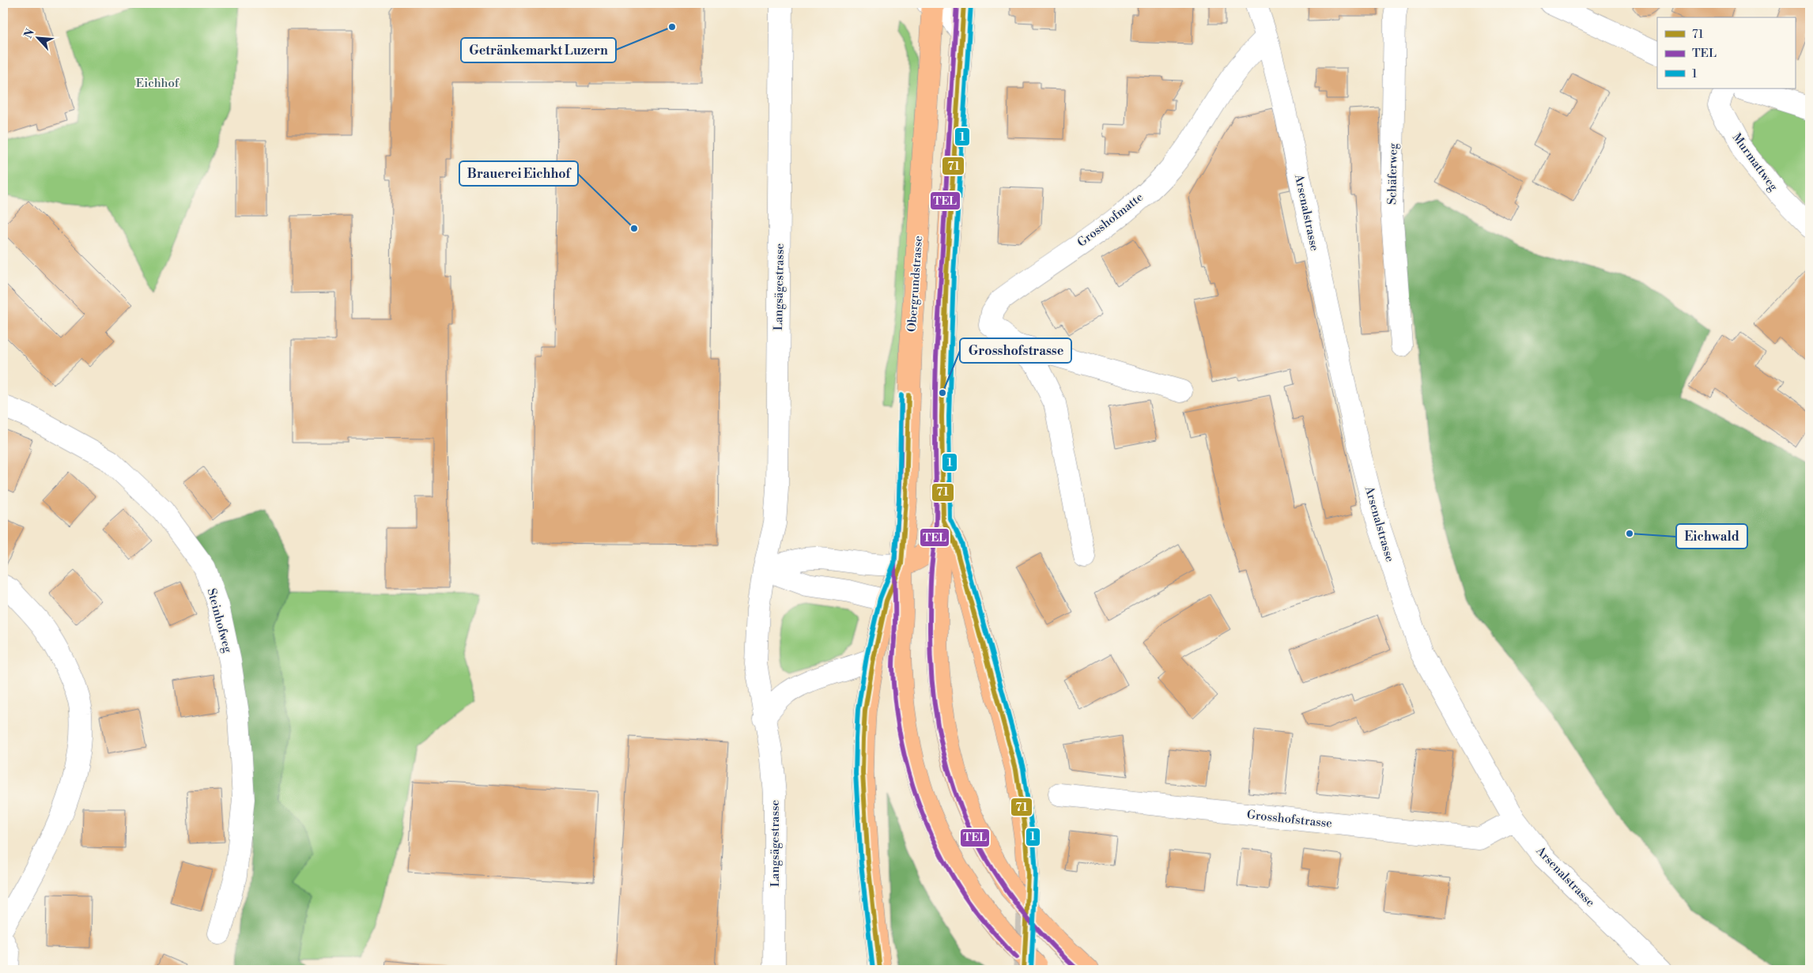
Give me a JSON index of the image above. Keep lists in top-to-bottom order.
{
  "streets": {
    "main road": ["Obergrundstrasse"],
    "street": [
      "Murmattweg",
      "Schäferweg",
      "Arsenalstrasse",
      "Grosshofmatte",
      "Langsägestrasse",
      "Steinhofweg",
      "Grosshofstrasse"
    ]
  },
  "crossings": [
    ["Arsenalstrasse", "Grosshofmatte"],
    ["Arsenalstrasse", "Grosshofstrasse"]
  ],
  "parks": ["Eichhof"],
  "places": [
    "Getränkemarkt Luzern",
    "Brauerei Eichhof",
    "Grosshofstrasse",
    "Eichwald"
  ],
  "lines": ["transit line 71", "transit line TEL", "transit line 1"],
  "legend": ["71", "TEL", "1"],
  "north": "top left"
}
